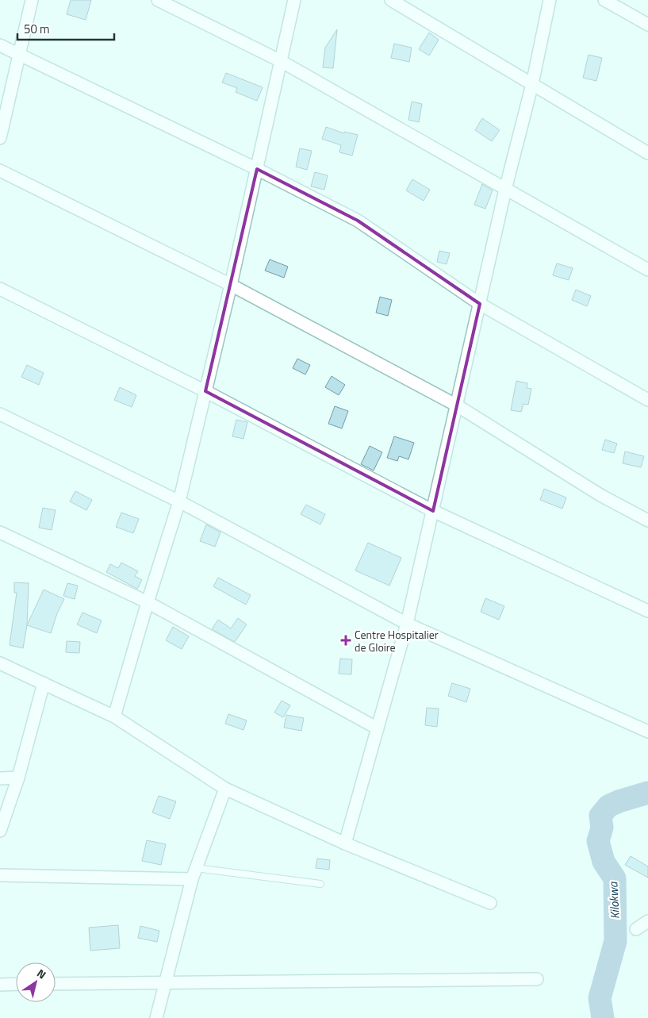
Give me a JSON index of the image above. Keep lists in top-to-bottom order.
{
  "water": ["Kilokwa"],
  "places": {
    "health": ["Centre Hospitalier de Gloire"]
  },
  "scale_bar": "50 m",
  "north": "top right"
}
